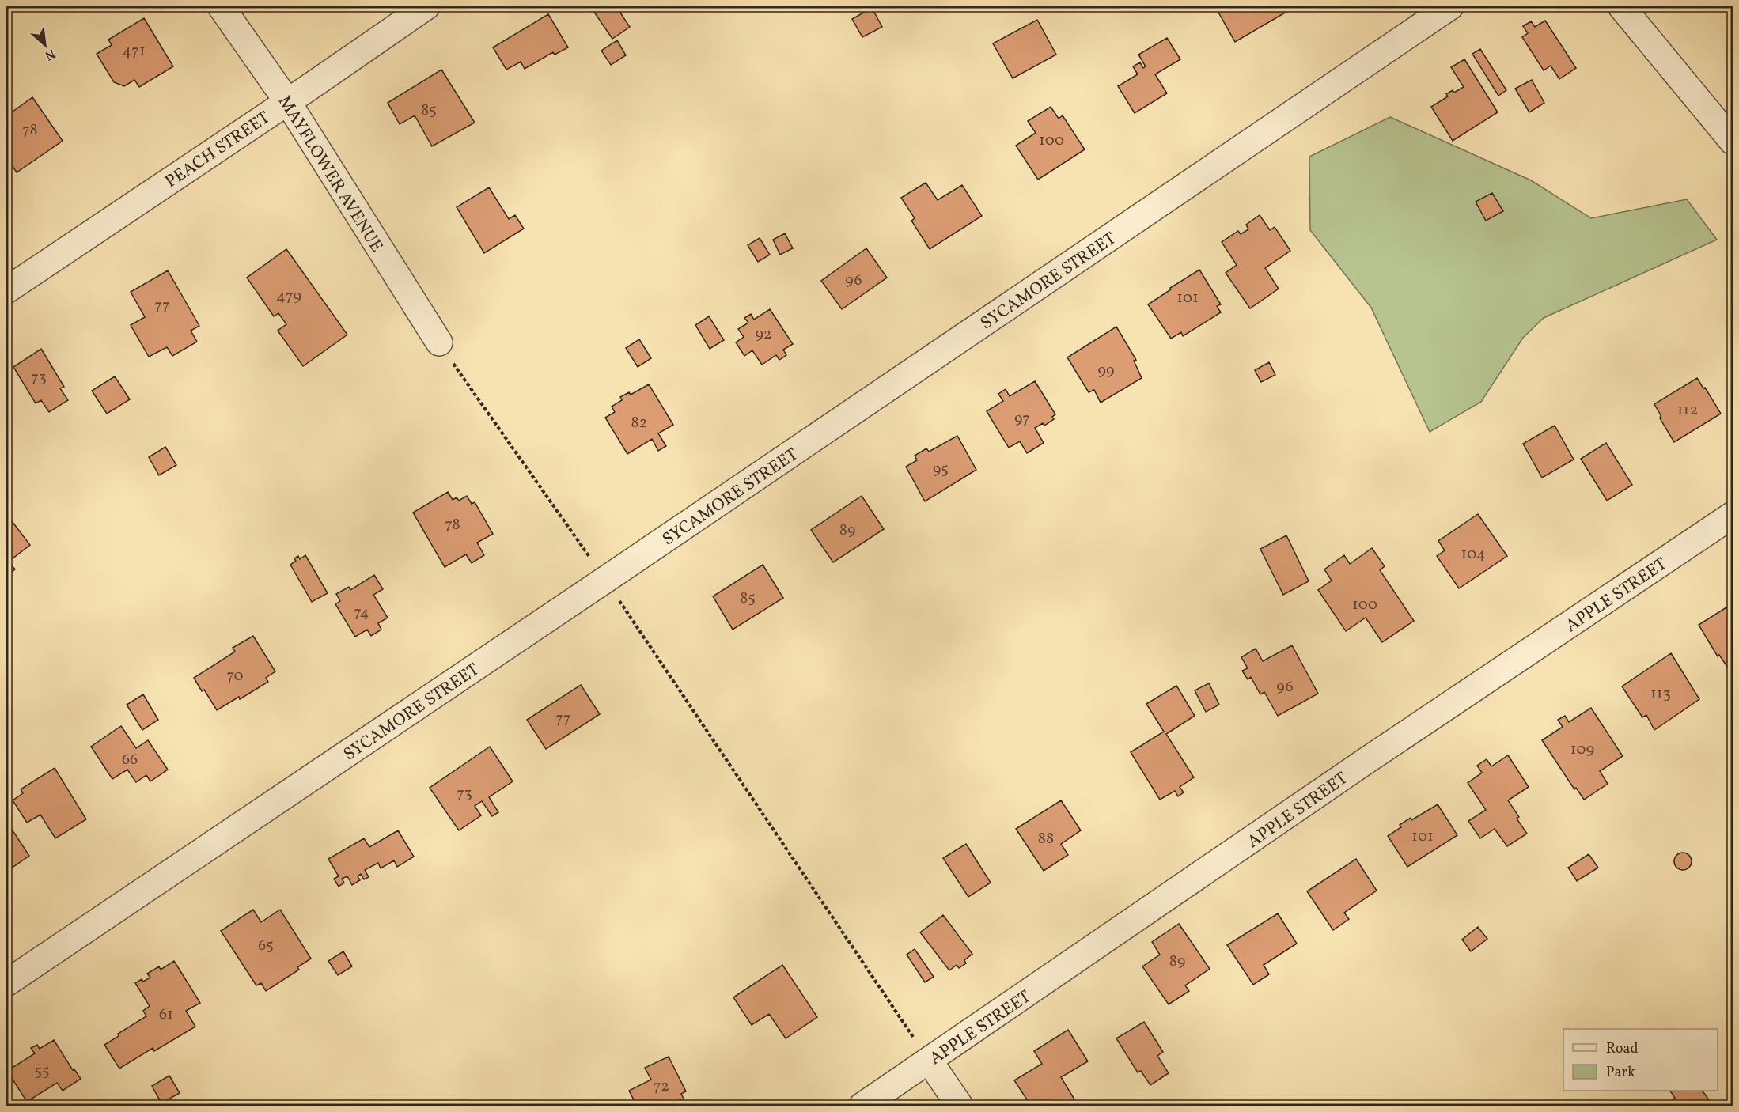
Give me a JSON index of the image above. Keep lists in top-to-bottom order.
{
  "streets": {
    "street": [
      "PEACH STREET",
      "MAYFLOWER AVENUE",
      "SYCAMORE STREET",
      "APPLE STREET"
    ]
  },
  "crossings": [
    ["PEACH STREET", "MAYFLOWER AVENUE"]
  ],
  "house_numbers": [
    "471",
    "85",
    "78",
    "100",
    "96",
    "479",
    "101",
    "77",
    "92",
    "99",
    "73",
    "112",
    "97",
    "82",
    "95",
    "78",
    "89",
    "104",
    "85",
    "100",
    "74",
    "70",
    "96",
    "113",
    "77",
    "109",
    "66",
    "73",
    "101",
    "88",
    "65",
    "89",
    "61",
    "55",
    "72"
  ],
  "legend": ["Road", "Park"],
  "north": "bottom right"
}
